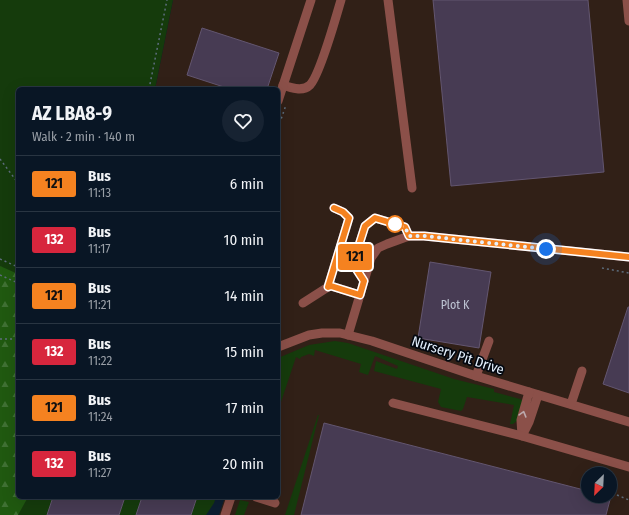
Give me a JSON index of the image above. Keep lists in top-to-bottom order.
{
  "streets": {
    "street": ["Nursery Pit Drive"]
  },
  "lines": ["bus line 121"],
  "house_numbers": ["Plot K"],
  "north": "bottom left",
  "page": {
    "on_map": "121",
    "heading": ["AZ LBA8-9", "Walk · 2 min · 140 m"],
    "list": [
      {
        "mark": "121",
        "name": "Bus",
        "note": "11:13",
        "value": "6 min"
      },
      {
        "mark": "132",
        "name": "Bus",
        "note": "11:17",
        "value": "10 min"
      },
      {
        "mark": "121",
        "name": "Bus",
        "note": "11:21",
        "value": "14 min"
      },
      {
        "mark": "132",
        "name": "Bus",
        "note": "11:22",
        "value": "15 min"
      },
      {
        "mark": "121",
        "name": "Bus",
        "note": "11:24",
        "value": "17 min"
      },
      {
        "mark": "132",
        "name": "Bus",
        "note": "11:27",
        "value": "20 min"
      }
    ]
  }
}
